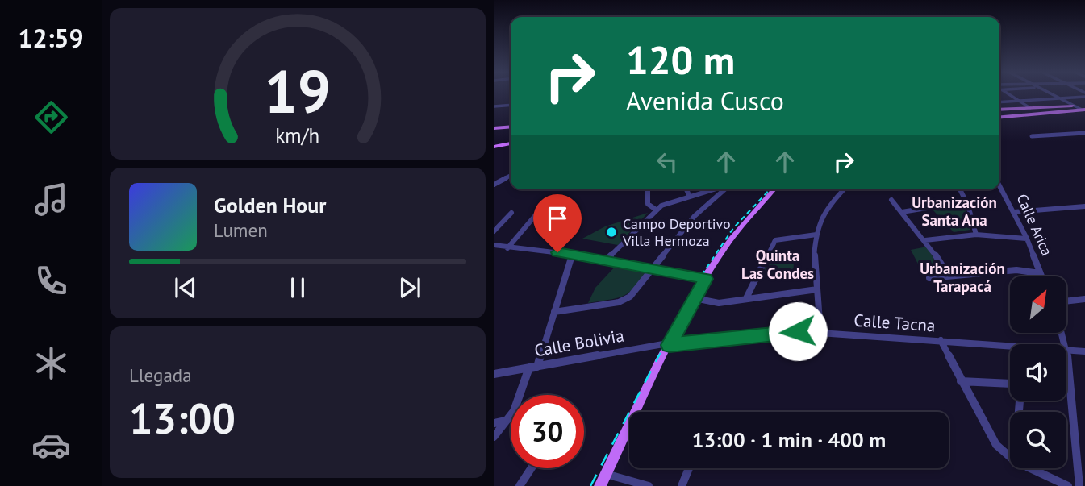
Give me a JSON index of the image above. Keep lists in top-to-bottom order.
{
  "streets": {
    "street": ["Calle Arica", "Calle Tacna", "Calle Bolivia"]
  },
  "crossings": [
    ["Calle Tacna", "Calle Bolivia"]
  ],
  "districts": ["Urbanización Santa Ana", "Quinta Las Condes", "Urbanización Tarapacá"],
  "places": ["Campo Deportivo Villa Hermoza"],
  "north": "top right",
  "page": {
    "tabs": "12:59",
    "turn": ["120 m", "Avenida Cusco"],
    "song": ["Golden Hour", "Lumen"],
    "tile": ["Llegada", "13:00"],
    "limit": "30",
    "trip": "13:00 · 1 min · 400 m",
    "gauge": ["19", "km/h"]
  }
}
